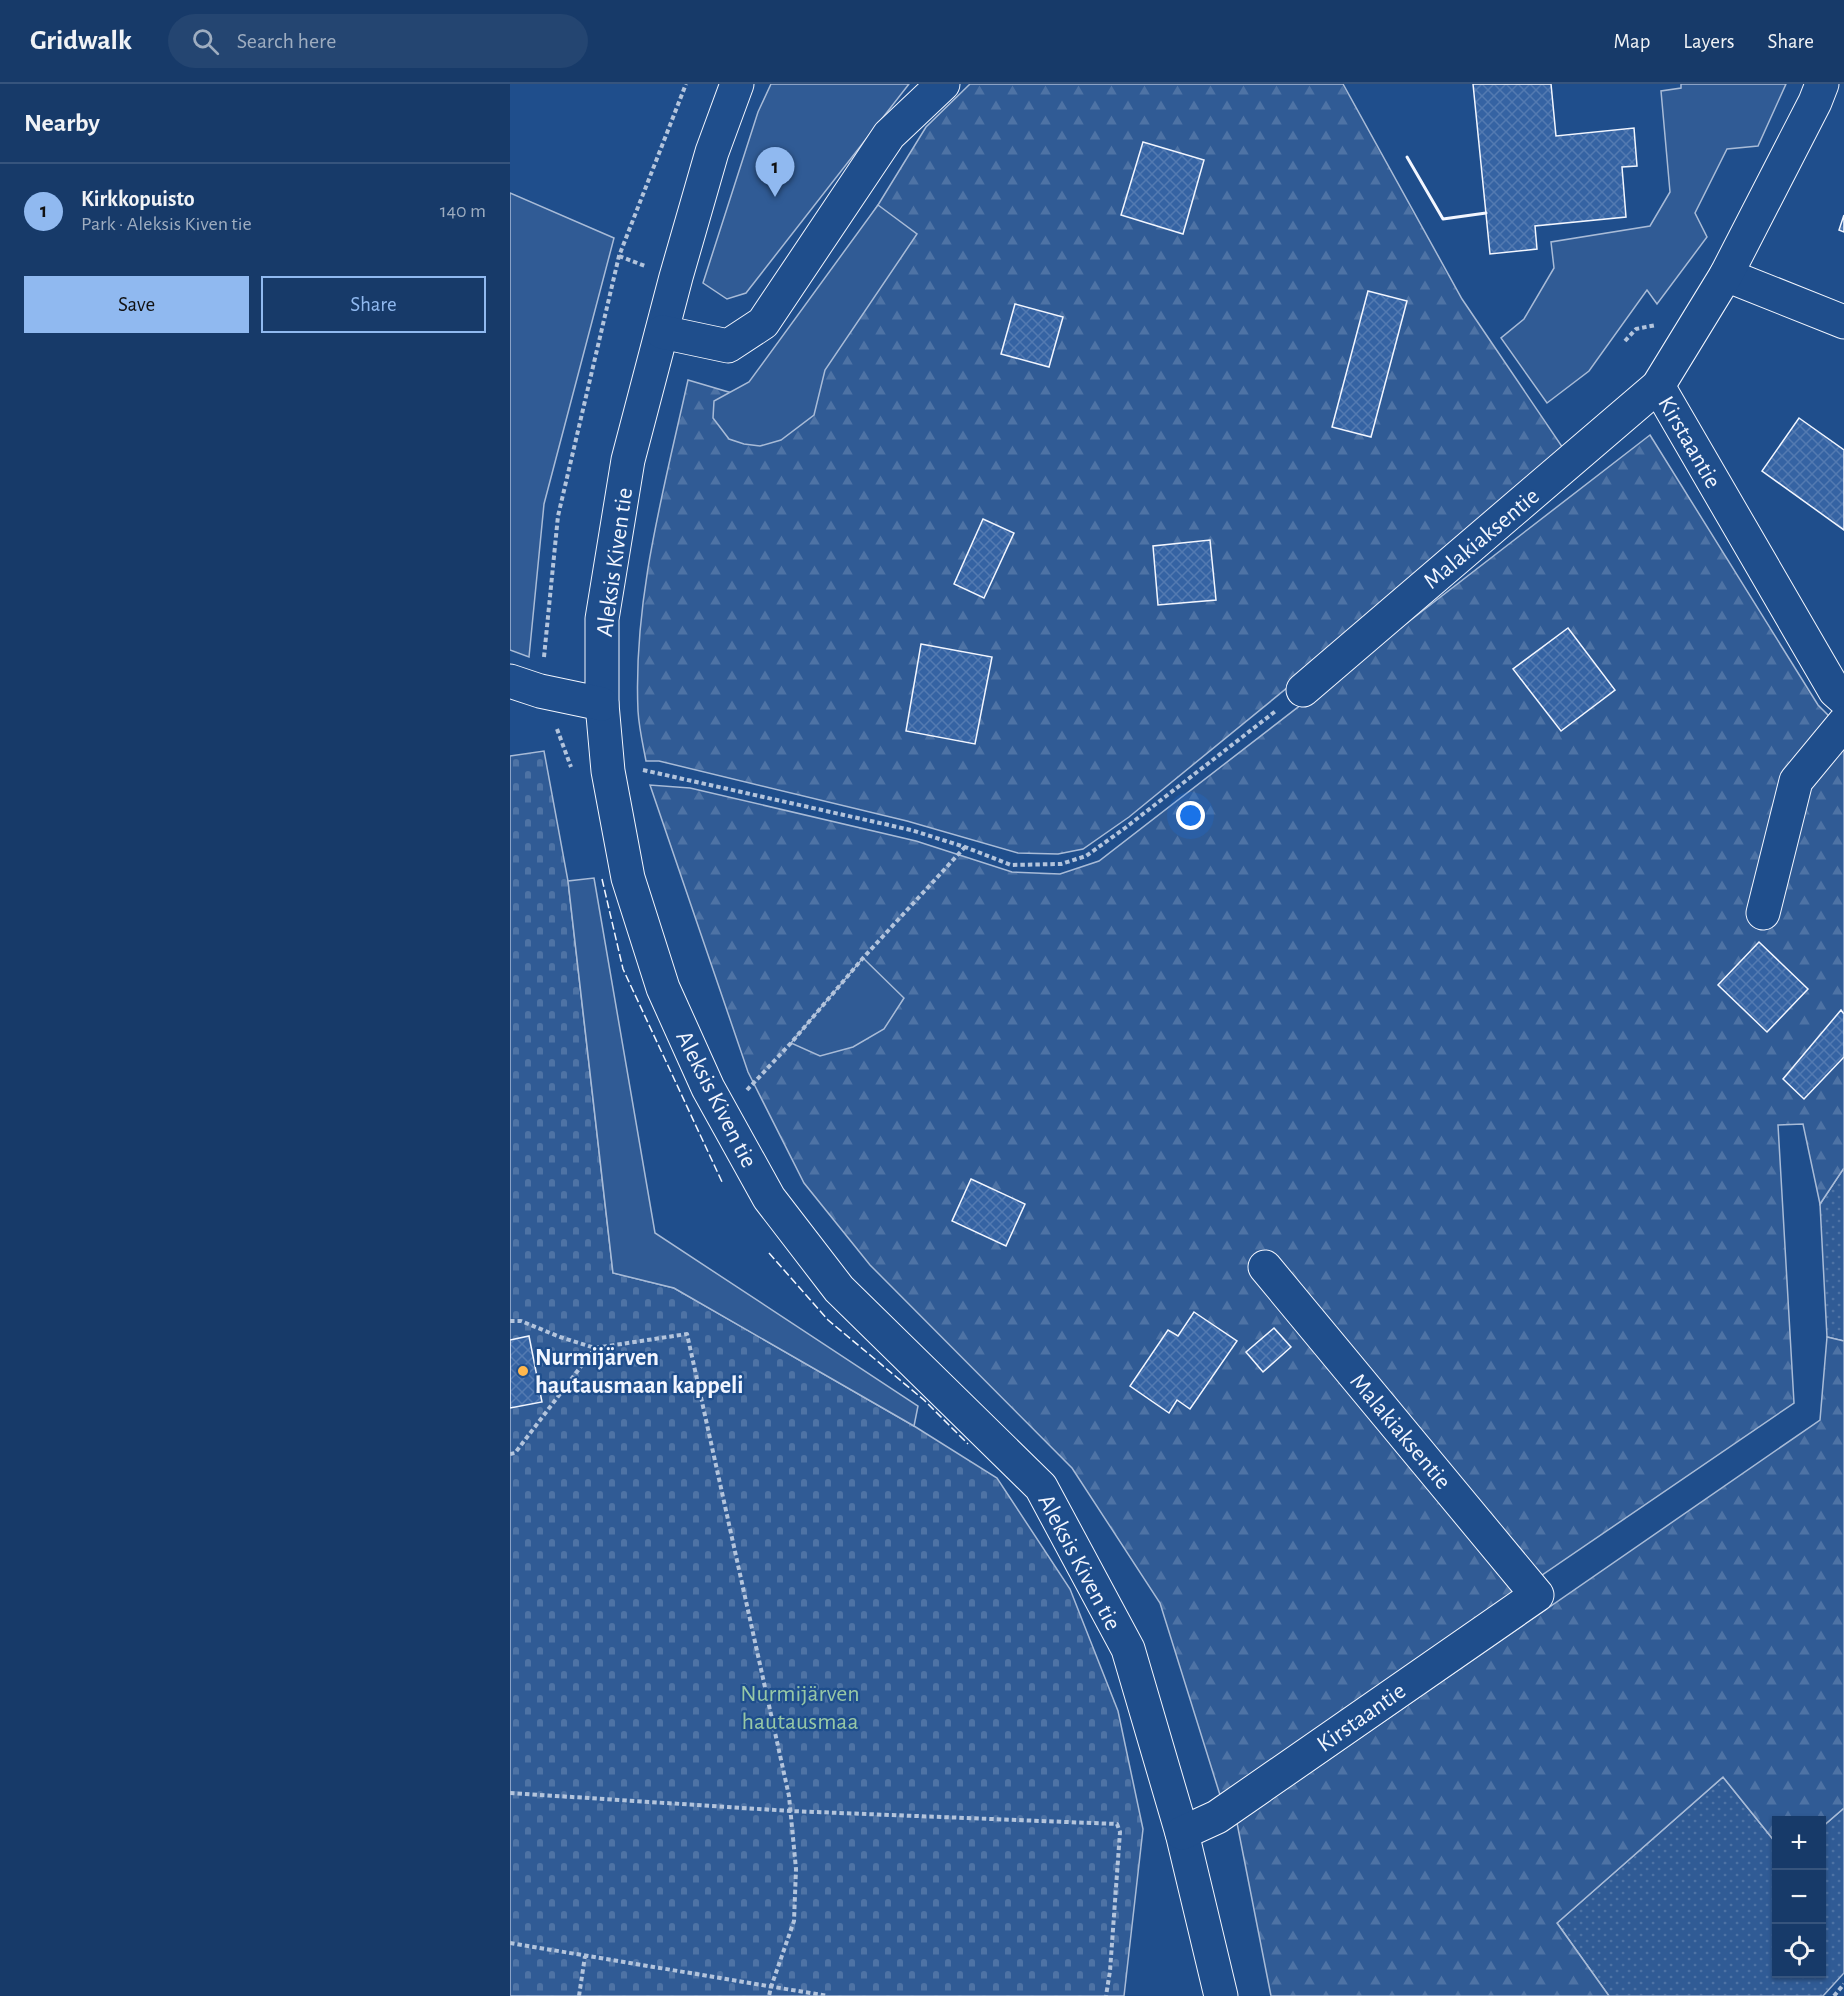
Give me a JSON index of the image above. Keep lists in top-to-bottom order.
{
  "streets": {
    "street": ["Kirstaantie", "Malakiaksentie", "Aleksis Kiven tie"]
  },
  "crossings": [
    ["Kirstaantie", "Malakiaksentie"],
    ["Kirstaantie", "Aleksis Kiven tie"]
  ],
  "parks": ["Nurmijärven hautausmaa"],
  "places": ["Nurmijärven hautausmaan kappeli"],
  "page": {
    "header": "Gridwalk",
    "search": "Search here",
    "nav": ["Map", "Layers", "Share"],
    "heading": "Nearby",
    "pins": "1",
    "list": [
      {
        "mark": "1",
        "name": "Kirkkopuisto",
        "note": "Park · Aleksis Kiven tie",
        "value": "140 m"
      }
    ],
    "buttons": ["Save", "Share"],
    "map_buttons": ["+", "−"]
  }
}
